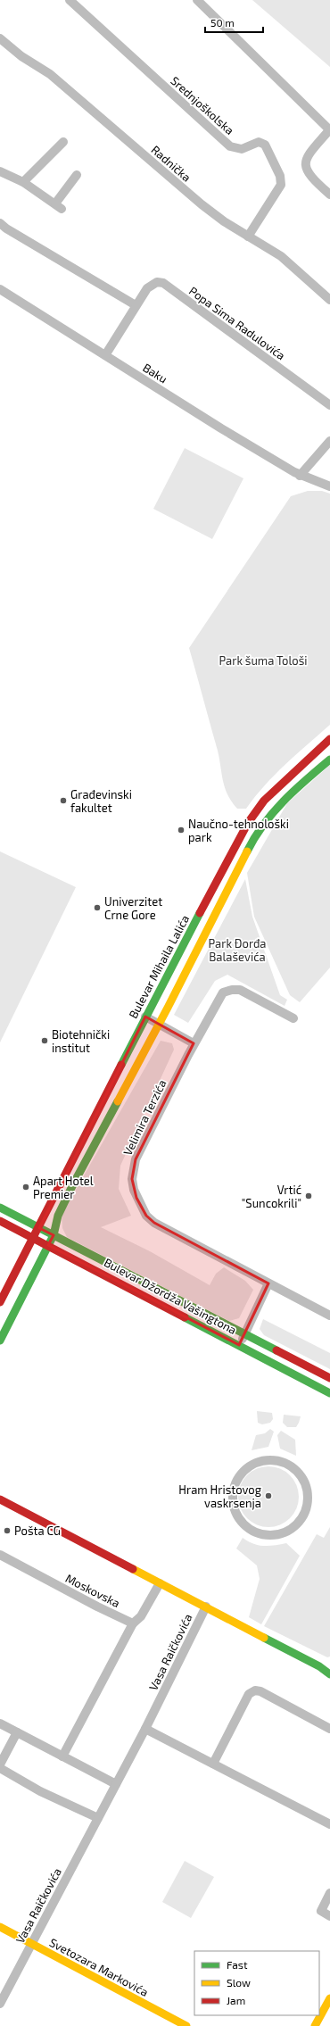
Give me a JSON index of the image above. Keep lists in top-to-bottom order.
{
  "streets": {
    "main road": ["Bulevar Mihaila Lalića", "Bulevar Džordža Vašingtona", "Svetozara Markovića"],
    "street": [
      "Srednjoškolska",
      "Radnička",
      "Popa Sima Radulovića",
      "Baku",
      "Velimira Terzića",
      "Moskovska",
      "Vasa Raičkovića"
    ]
  },
  "crossings": [
    ["Srednjoškolska", "Radnička"],
    ["Popa Sima Radulovića", "Baku"],
    ["Bulevar Mihaila Lalića", "Bulevar Džordža Vašingtona"],
    ["Vasa Raičkovića", "Svetozara Markovića"]
  ],
  "parks": ["Park šuma Tološi", "Park Đorđa Balaševića"],
  "places": [
    "Građevinski fakultet",
    "Naučno-tehnološki park",
    "Univerzitet Crne Gore",
    "Biotehnički institut",
    "Apart Hotel Premier",
    "Vrtić \"Suncokrili\"",
    "Hram Hristovog vaskrsenja",
    "Pošta CG"
  ],
  "legend": ["Fast", "Slow", "Jam"],
  "scale_bar": "50 m"
}
